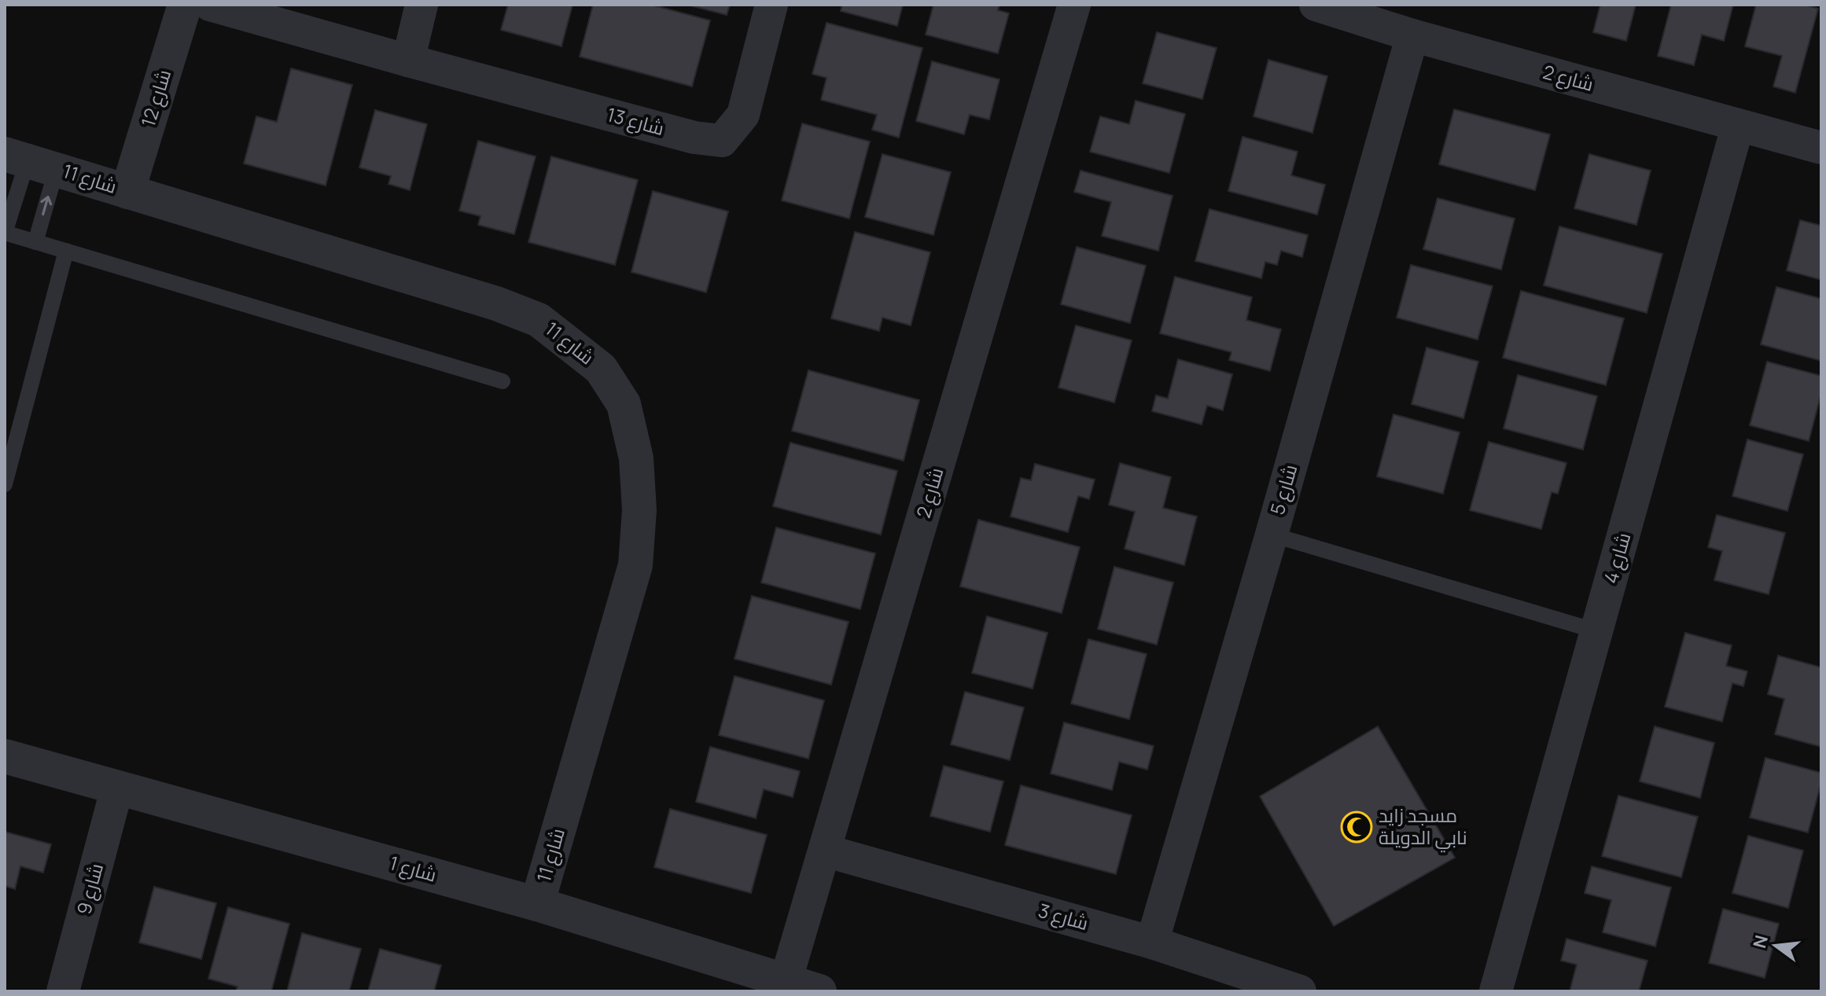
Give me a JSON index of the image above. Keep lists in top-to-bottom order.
{
  "streets": {
    "street": [
      "شارع 2",
      "شارع 12",
      "شارع 13",
      "شارع 11",
      "شارع 5",
      "شارع 4",
      "شارع 1",
      "شارع 9",
      "شارع 3"
    ]
  },
  "crossings": [
    ["شارع 2", "شارع 5"],
    ["شارع 2", "شارع 4"],
    ["شارع 2", "شارع 1"],
    ["شارع 2", "شارع 3"],
    ["شارع 12", "شارع 11"],
    ["شارع 11", "شارع 1"],
    ["شارع 5", "شارع 3"],
    ["شارع 1", "شارع 9"]
  ],
  "places": {
    "mosque": ["مسجد زايد نابي الدويلة"]
  },
  "north": "left"
}
